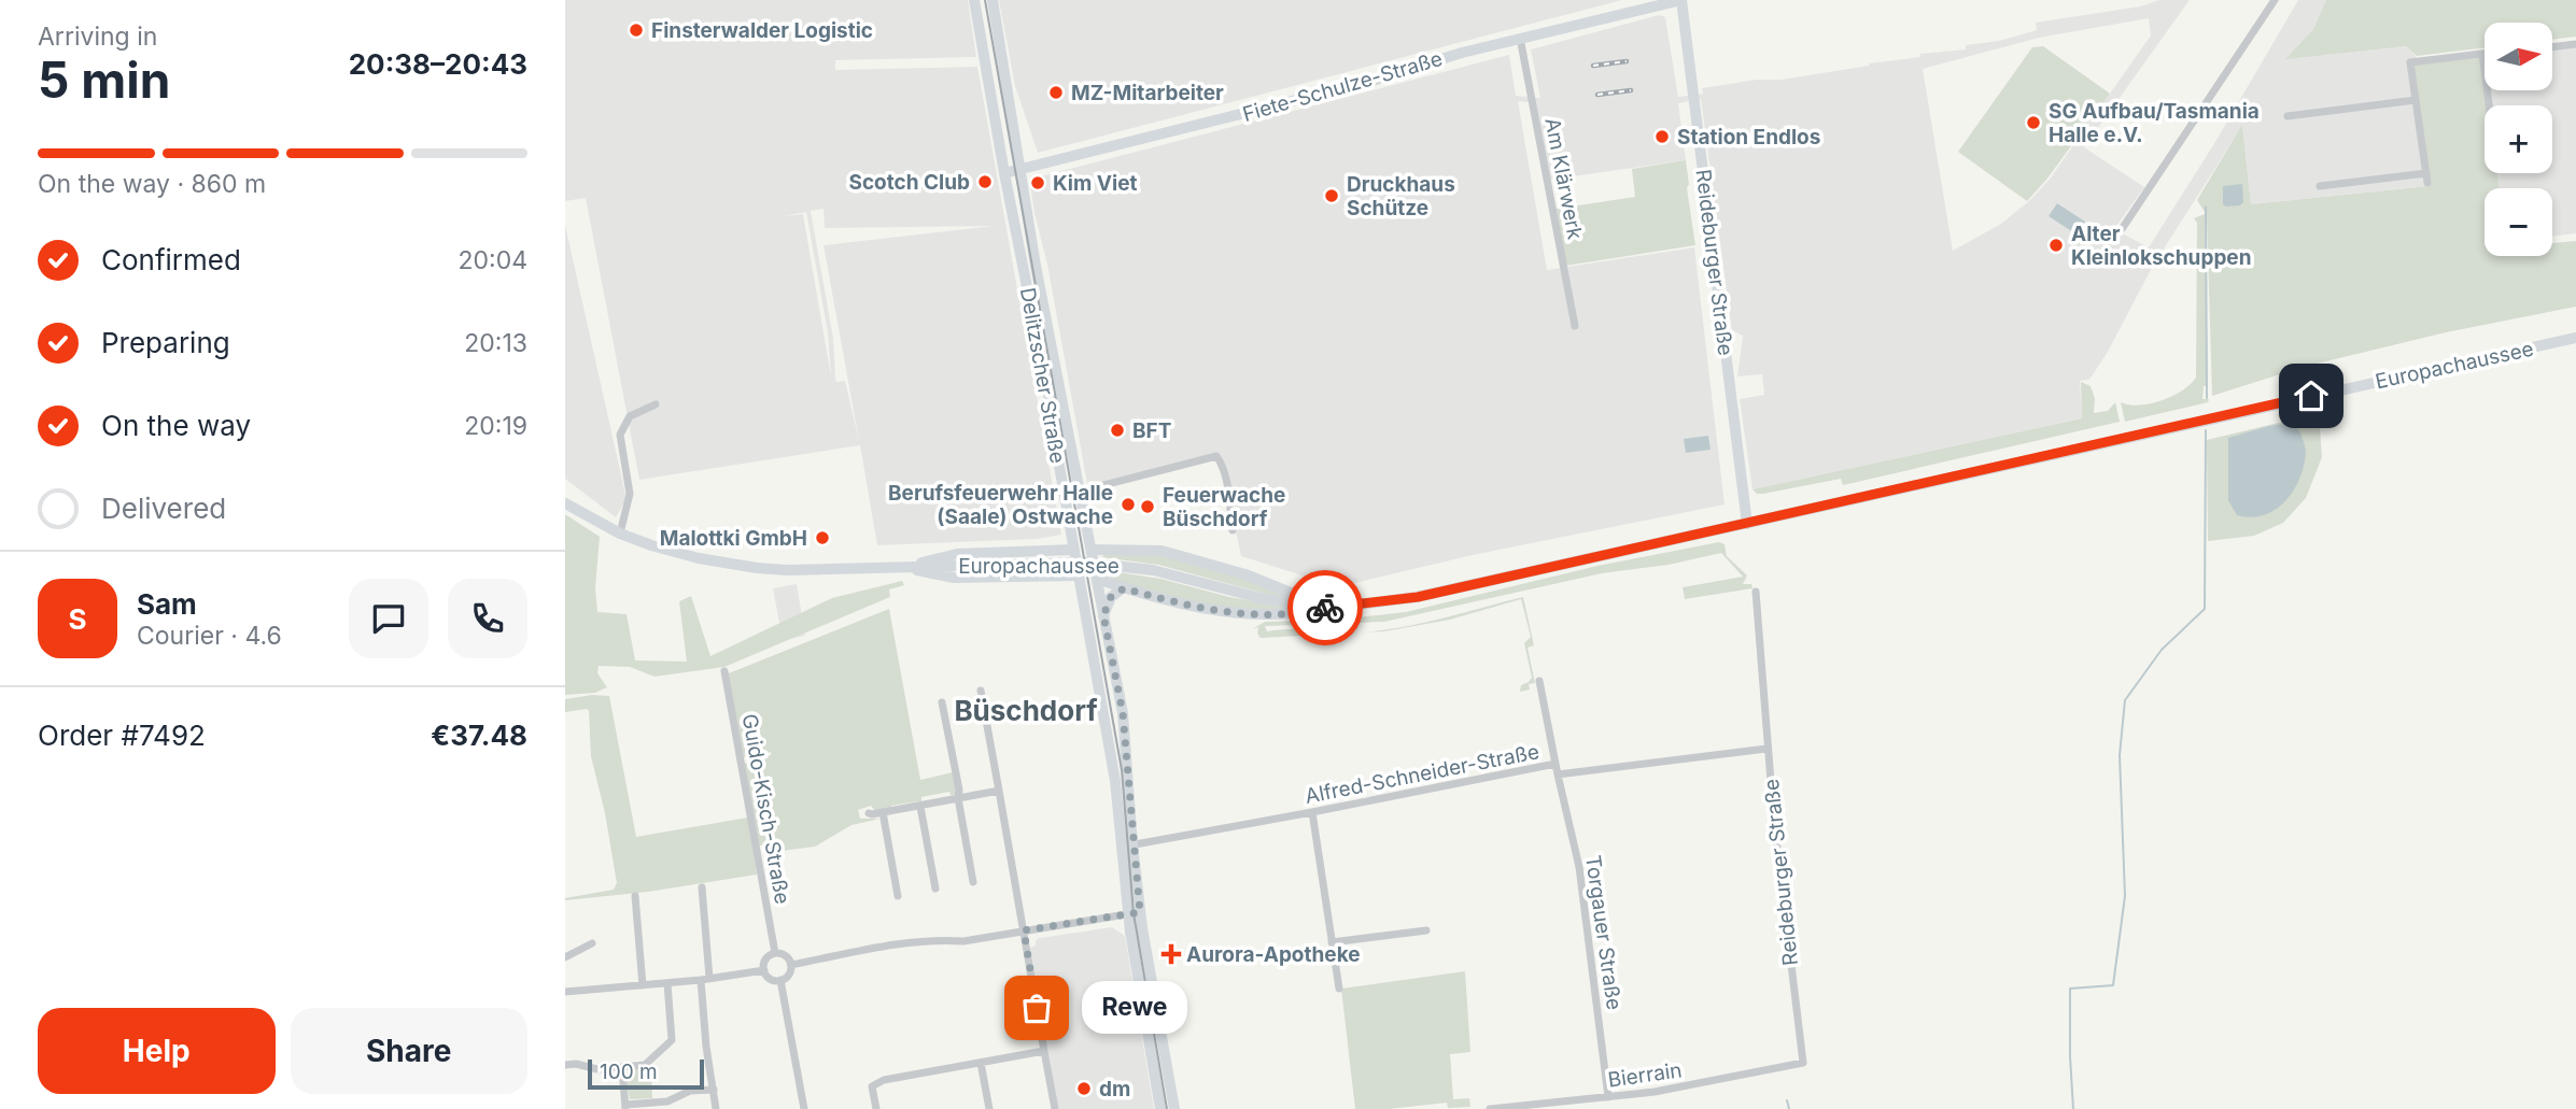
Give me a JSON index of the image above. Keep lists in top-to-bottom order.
{
  "streets": {
    "main road": [
      "Fiete-Schulze-Straße",
      "Reideburger Straße",
      "Europachaussee",
      "Delitzscher Straße"
    ],
    "street": [
      "Am Klärwerk",
      "Alfred-Schneider-Straße",
      "Guido-Kisch-Straße",
      "Torgauer Straße",
      "Bierrain"
    ]
  },
  "crossings": [
    ["Fiete-Schulze-Straße", "Am Klärwerk"],
    ["Fiete-Schulze-Straße", "Reideburger Straße"],
    ["Fiete-Schulze-Straße", "Delitzscher Straße"],
    ["Reideburger Straße", "Europachaussee"],
    ["Reideburger Straße", "Alfred-Schneider-Straße"],
    ["Reideburger Straße", "Bierrain"],
    ["Delitzscher Straße", "Alfred-Schneider-Straße"],
    ["Alfred-Schneider-Straße", "Torgauer Straße"],
    ["Torgauer Straße", "Bierrain"]
  ],
  "districts": ["Büschdorf"],
  "places": {
    "other": [
      "Finsterwalder Logistic",
      "MZ-Mitarbeiter",
      "SG Aufbau/Tasmania Halle e.V.",
      "Station Endlos",
      "Scotch Club",
      "Kim Viet",
      "Druckhaus Schütze",
      "Alter Kleinlokschuppen",
      "BFT",
      "Berufsfeuerwehr Halle (Saale) Ostwache",
      "Feuerwache Büschdorf",
      "Malottki GmbH",
      "Rewe",
      "dm"
    ],
    "health": ["Aurora-Apotheke"]
  },
  "scale_bar": "100 m",
  "north": "right",
  "page": {
    "heading": ["5 min", "Arriving in", "20:38–20:43"],
    "panel": [
      "Sam",
      "Courier · 4.6",
      "Order #7492",
      "€37.48"
    ],
    "map_buttons": ["+", "−"],
    "bar": "On the way · 860 m",
    "list": [
      ["Confirmed", "20:04"],
      ["Preparing", "20:13"],
      ["On the way", "20:19"],
      "Delivered"
    ],
    "round": "S",
    "bubble": "Rewe",
    "buttons": ["Help", "Share"],
    "scale": "100 m"
  }
}
